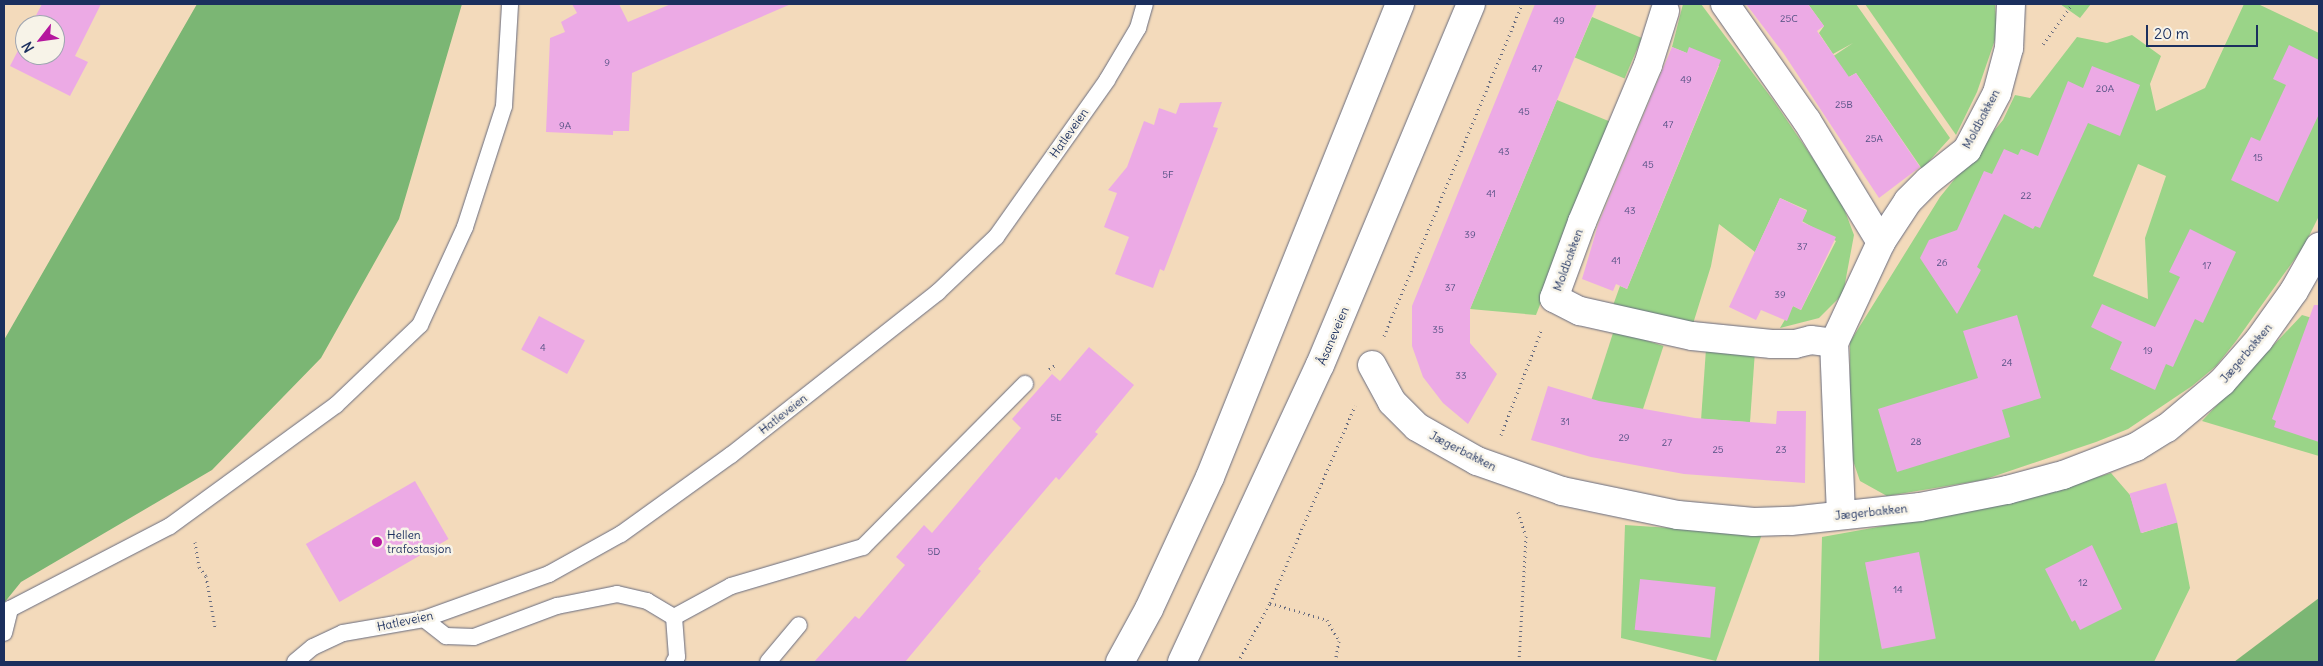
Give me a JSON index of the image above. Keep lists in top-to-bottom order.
{
  "streets": {
    "main road": ["Moldbakken", "Åsaneveien", "Jægerbakken"],
    "lane": ["Hatleveien"]
  },
  "crossings": [
    ["Moldbakken", "Jægerbakken"]
  ],
  "places": ["Hellen trafostasjon"],
  "house_numbers": [
    "25C",
    "49",
    "9",
    "47",
    "49",
    "20A",
    "25B",
    "45",
    "47",
    "9A",
    "25A",
    "43",
    "15",
    "45",
    "5F",
    "41",
    "22",
    "43",
    "39",
    "37",
    "41",
    "26",
    "17",
    "37",
    "39",
    "35",
    "4",
    "19",
    "24",
    "33",
    "5E",
    "31",
    "29",
    "28",
    "27",
    "25",
    "23",
    "5D",
    "12",
    "14"
  ],
  "scale_bar": "20 m",
  "north": "bottom left"
}
